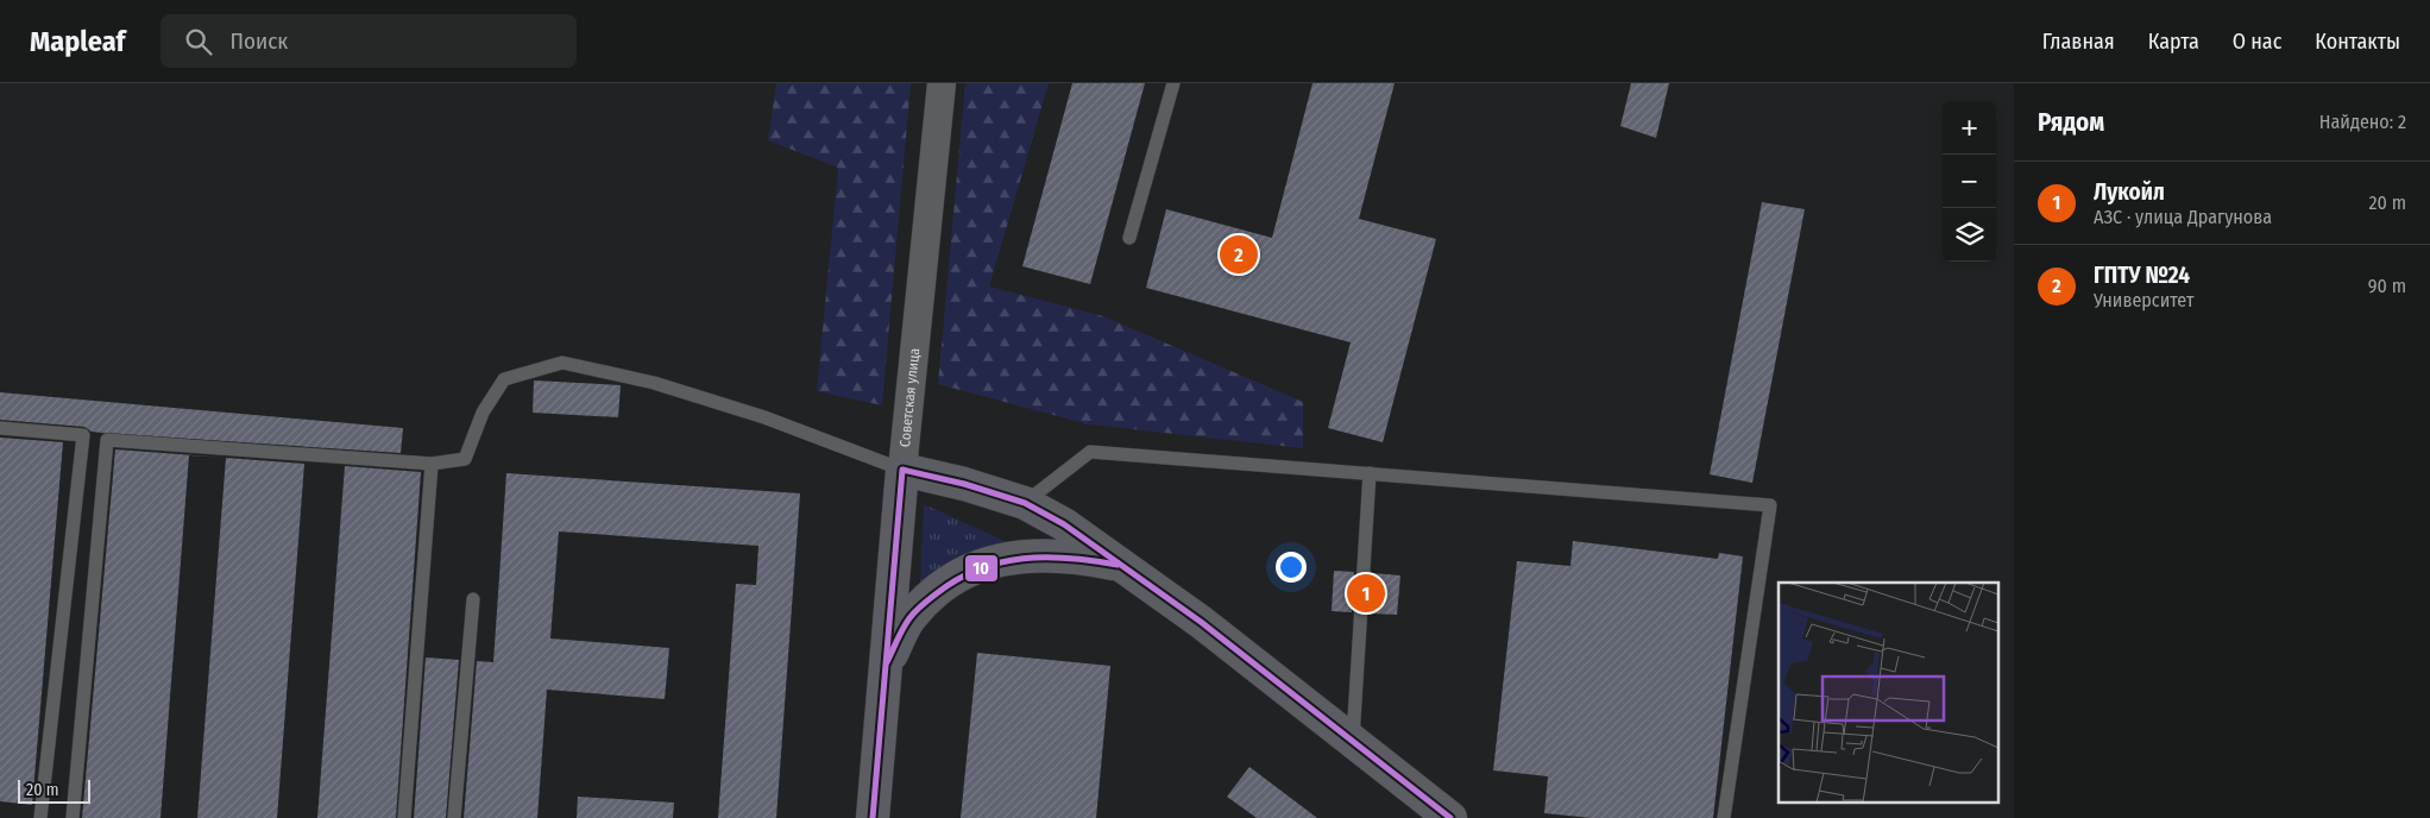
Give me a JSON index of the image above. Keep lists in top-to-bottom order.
{
  "streets": {
    "main road": ["Советская улица"]
  },
  "lines": ["transit line 10"],
  "scale_bar": "20 m",
  "page": {
    "header": "Mapleaf",
    "search": "Поиск",
    "nav": [
      "Главная",
      "Карта",
      "О нас",
      "Контакты"
    ],
    "heading": ["Рядом", "Найдено: 2"],
    "map_buttons": ["+", "−"],
    "list": [
      {
        "mark": "1",
        "name": "Лукойл",
        "note": "АЗС · улица Драгунова",
        "value": "20 m"
      },
      {
        "mark": "2",
        "name": "ГПТУ №24",
        "note": "Университет",
        "value": "90 m"
      }
    ],
    "pins": ["2", "1"],
    "scale": "20 m"
  }
}
